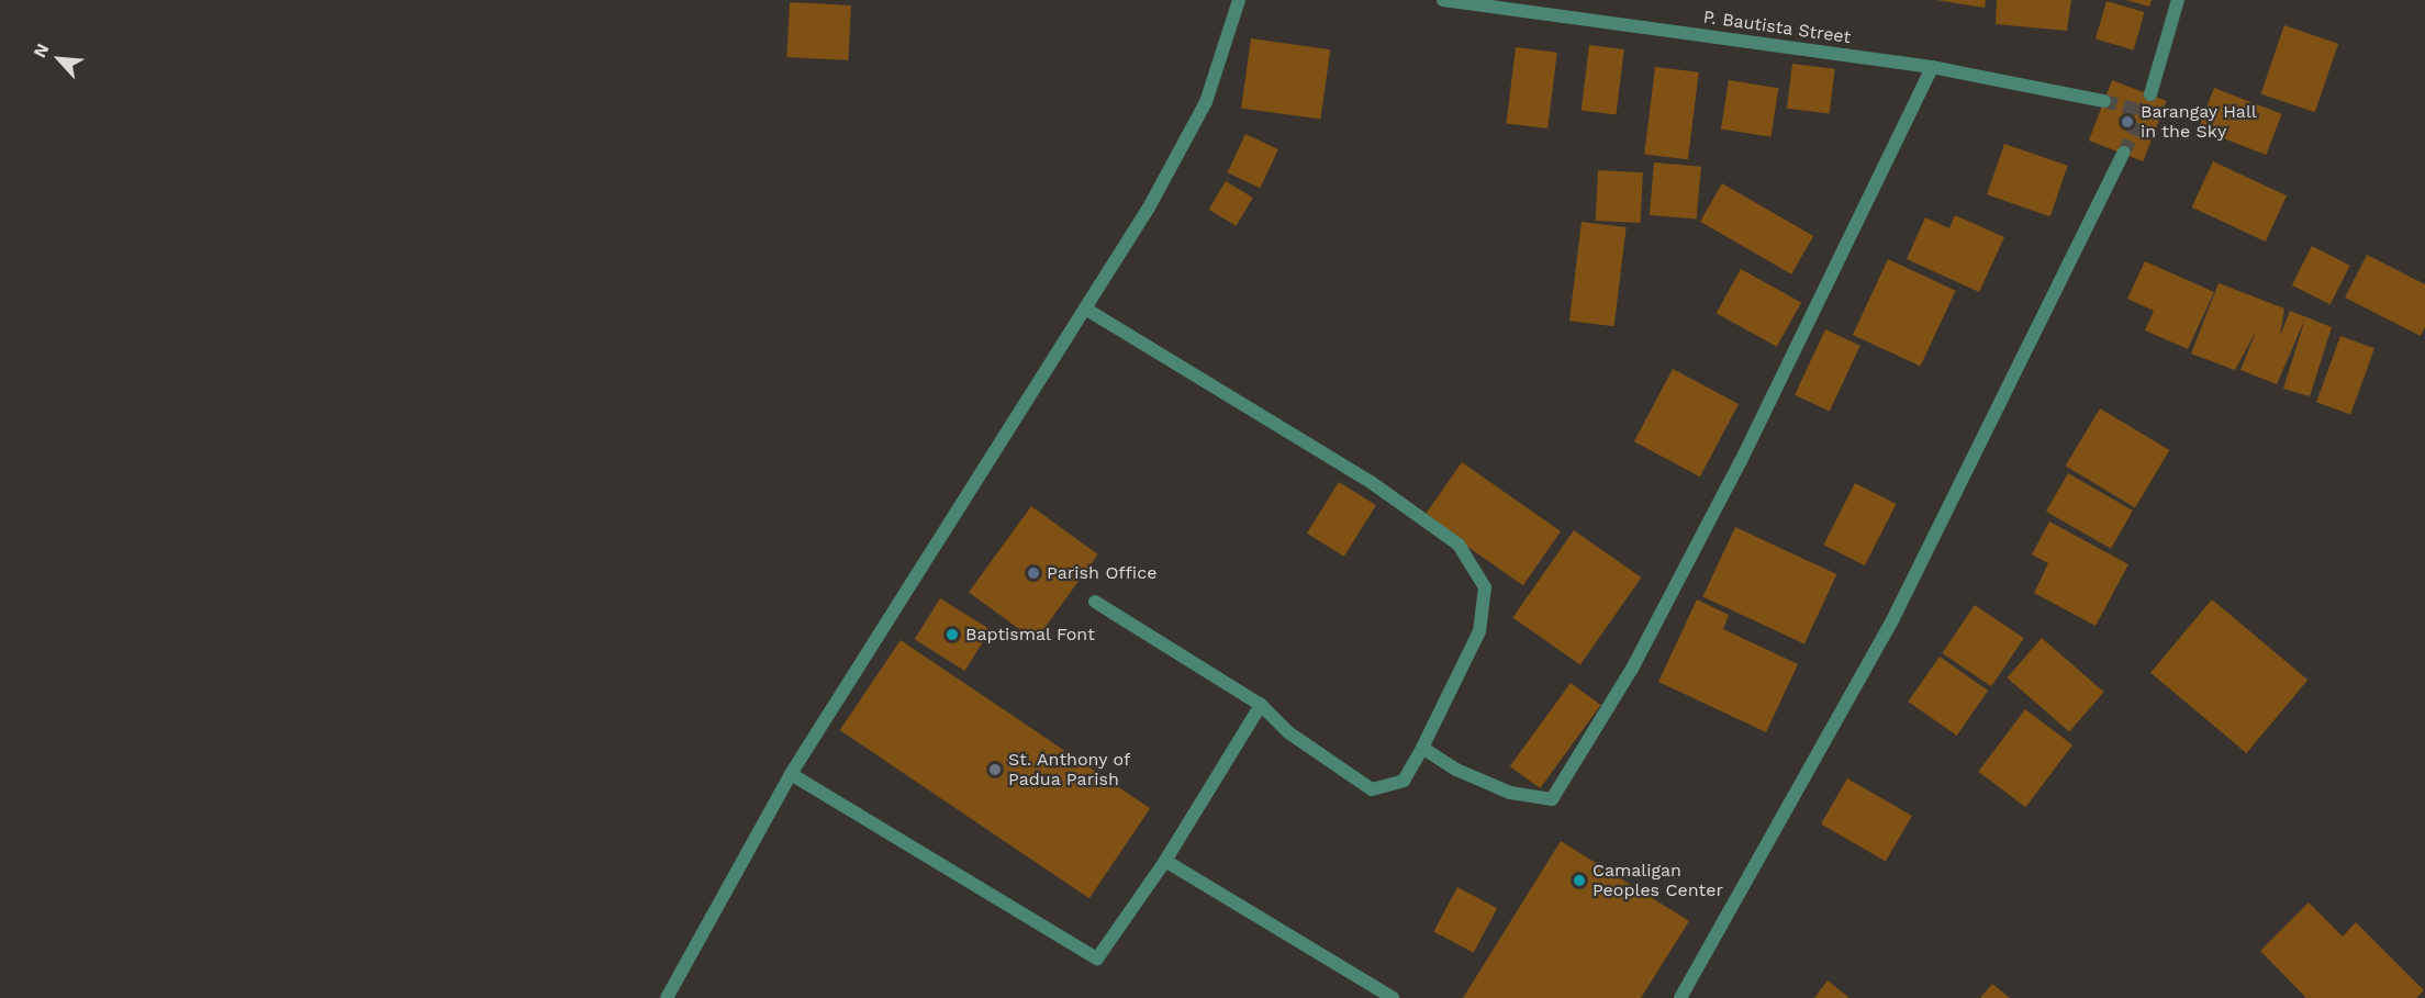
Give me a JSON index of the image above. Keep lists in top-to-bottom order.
{
  "streets": {
    "street": ["P. Bautista Street"]
  },
  "places": [
    "Barangay Hall in the Sky",
    "Parish Office",
    "Baptismal Font",
    "St. Anthony of Padua Parish",
    "Camaligan Peoples Center"
  ],
  "north": "top left"
}
